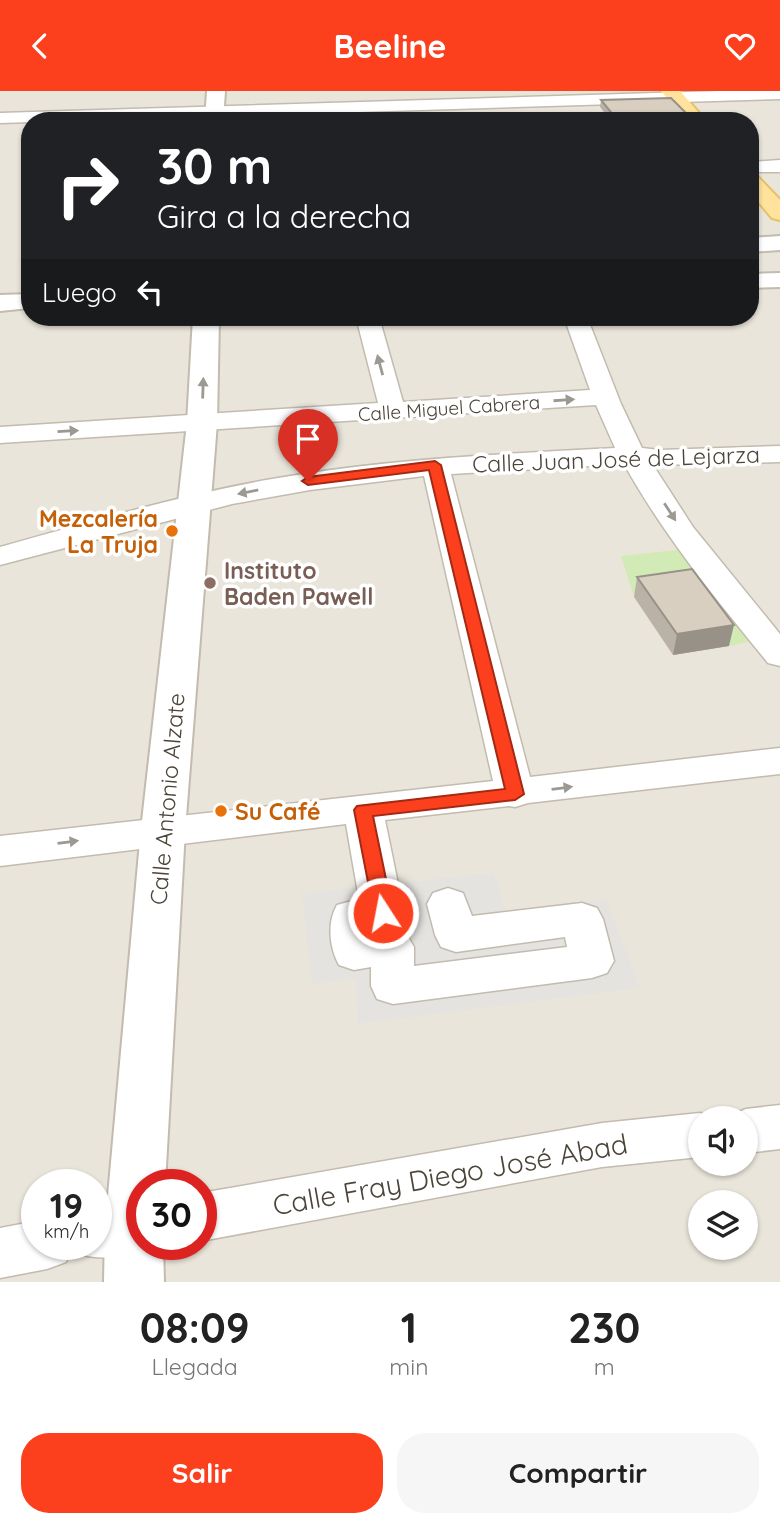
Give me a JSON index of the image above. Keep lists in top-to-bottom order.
{
  "streets": {
    "street": [
      "Calle Miguel Cabrera",
      "Calle Juan José de Lejarza",
      "Calle Antonio Alzate",
      "Calle Fray Diego José Abad"
    ]
  },
  "crossings": [
    ["Calle Miguel Cabrera", "Calle Antonio Alzate"],
    ["Calle Juan José de Lejarza", "Calle Antonio Alzate"]
  ],
  "places": ["Mezcalería La Truja", "Instituto Baden Pawell", "Su Café"],
  "page": {
    "header": "Beeline",
    "turn": ["30 m", "Gira a la derecha"],
    "then": "Luego",
    "speed": "19 km/h",
    "limit": "30",
    "eta": [
      "08:09",
      "Llegada",
      "1",
      "min",
      "230",
      "m"
    ],
    "buttons": ["Salir", "Compartir"]
  }
}
